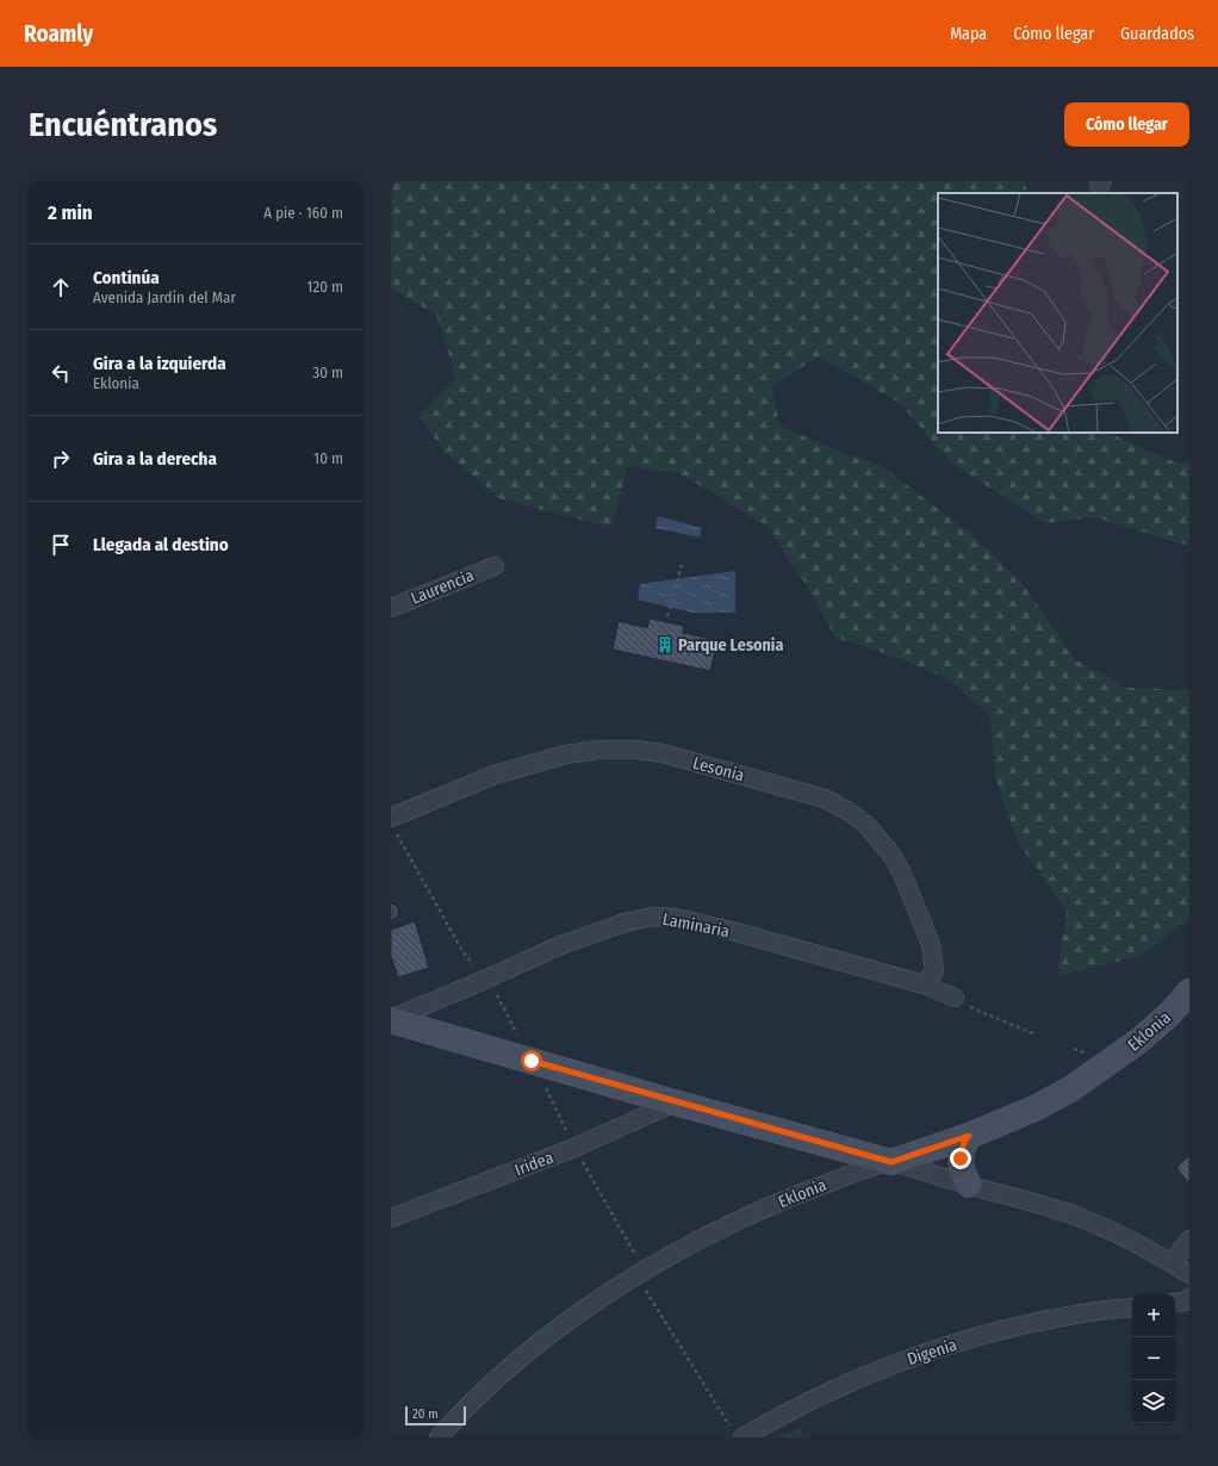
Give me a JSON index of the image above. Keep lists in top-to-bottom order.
{
  "streets": {
    "street": [
      "Laurencia",
      "Lesonia",
      "Laminaria",
      "Eklonia",
      "Iridea",
      "Digenia"
    ]
  },
  "crossings": [
    ["Lesonia", "Laminaria"]
  ],
  "places": {
    "building": ["Parque Lesonia"]
  },
  "scale_bar": "20 m",
  "page": {
    "header": "Roamly",
    "nav": ["Mapa", "Cómo llegar", "Guardados"],
    "buttons": "Cómo llegar",
    "title": "Encuéntranos",
    "heading": ["2 min", "A pie · 160 m"],
    "list": [
      ["Continúa", "Avenida Jardín del Mar", "120 m"],
      ["Gira a la izquierda", "Eklonia", "30 m"],
      ["Gira a la derecha", "10 m"],
      "Llegada al destino"
    ],
    "map_buttons": ["+", "−"],
    "scale": "20 m"
  }
}
